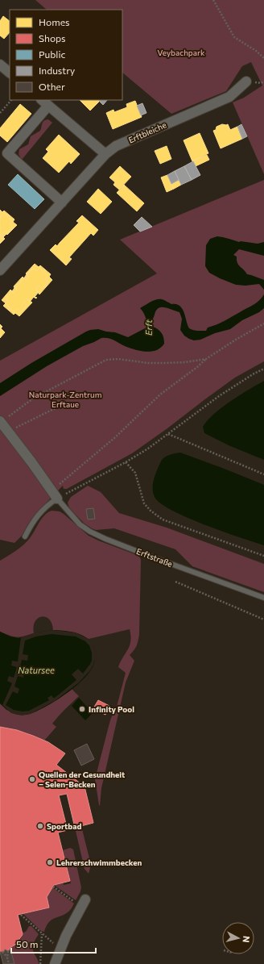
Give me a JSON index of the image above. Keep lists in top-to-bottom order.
{
  "streets": {
    "street": ["Erftbleiche", "Erftstraße"]
  },
  "water": ["Erft", "Natursee"],
  "parks": ["Veybachpark", "Naturpark-Zentrum Erftaue"],
  "places": [
    "Infinity Pool",
    "Quellen der Gesundheit – Selen-Becken",
    "Sportbad",
    "Lehrerschwimmbecken"
  ],
  "legend": [
    "Homes",
    "Shops",
    "Public",
    "Industry",
    "Other"
  ],
  "scale_bar": "50 m",
  "north": "right"
}
